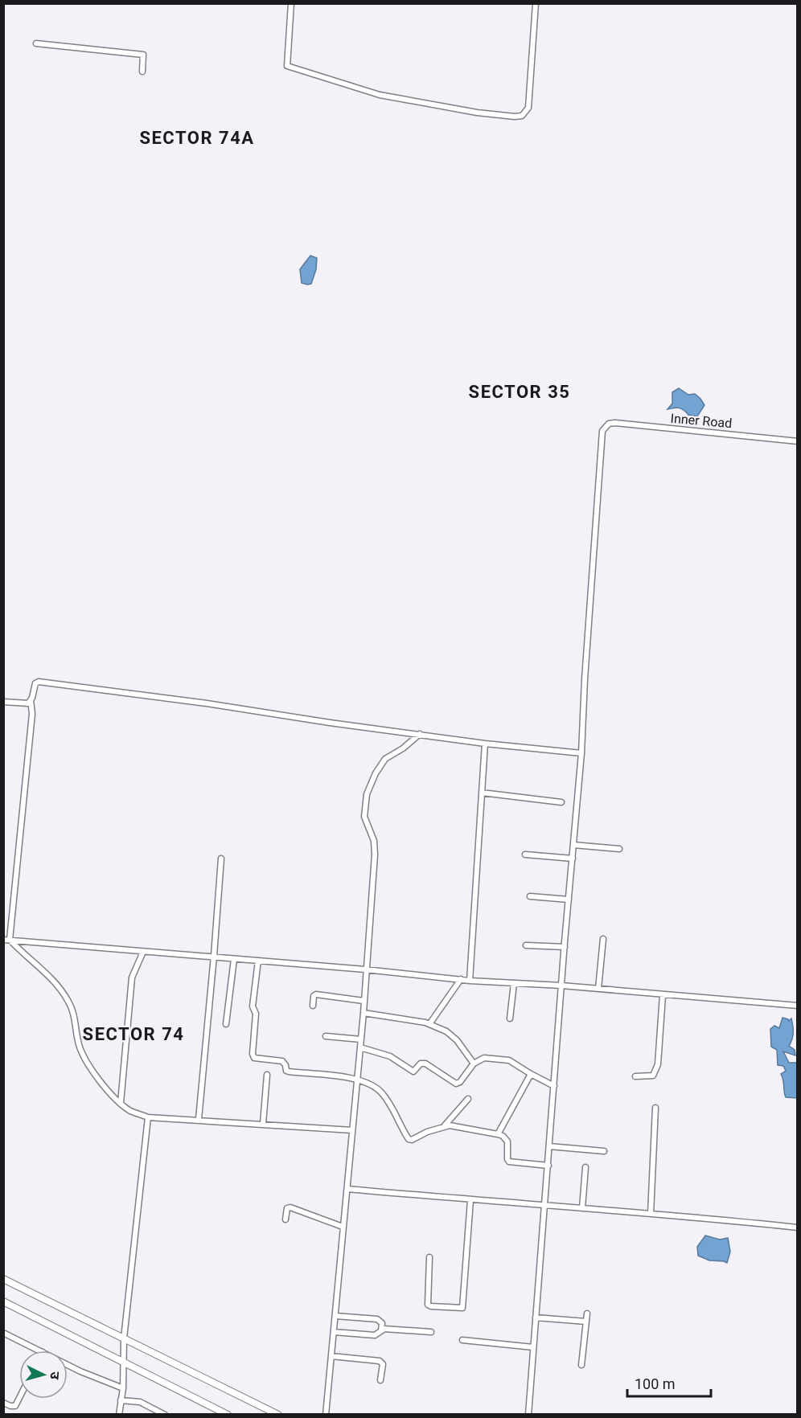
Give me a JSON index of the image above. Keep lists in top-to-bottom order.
{
  "streets": {
    "street": ["Inner Road"]
  },
  "districts": ["SECTOR 74A", "SECTOR 35", "SECTOR 74"],
  "scale_bar": "100 m",
  "north": "right"
}
